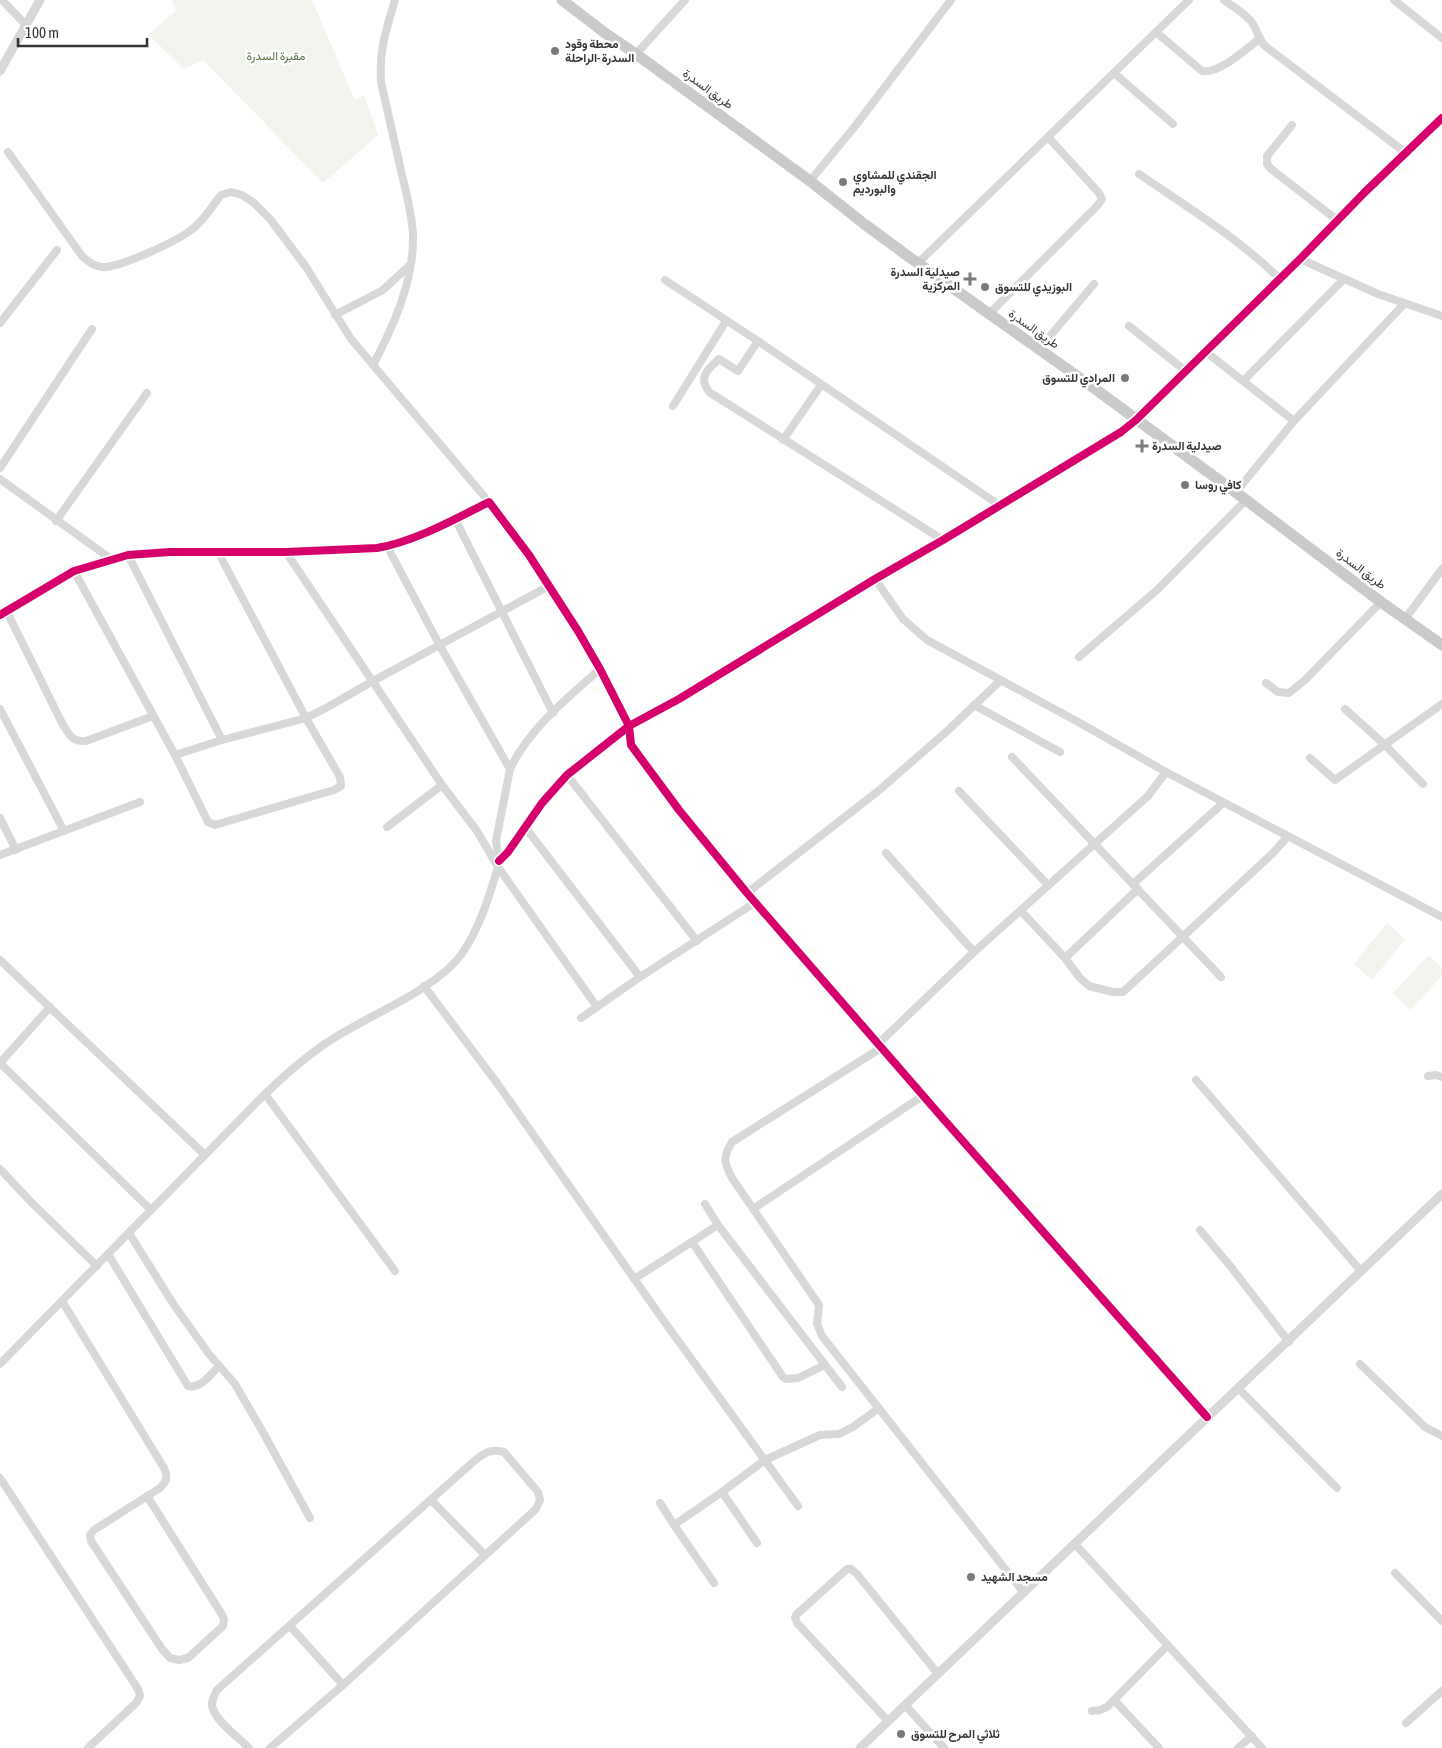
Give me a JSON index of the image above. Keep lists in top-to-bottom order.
{
  "streets": {
    "main road": ["طريق السدرة"]
  },
  "parks": ["مقبرة السدرة"],
  "places": {
    "other": [
      "محطة وقود السدرة -الراحلة",
      "الجقندي للمشاوي والبورديم",
      "البوزيدي للتسوق",
      "المرادي للتسوق",
      "كافي روسا",
      "مسجد الشهيد",
      "ثلاثي المرح للتسوق"
    ],
    "health": ["صيدلية السدرة المركزية", "صيدلية السدرة"]
  },
  "scale_bar": "100 m"
}
